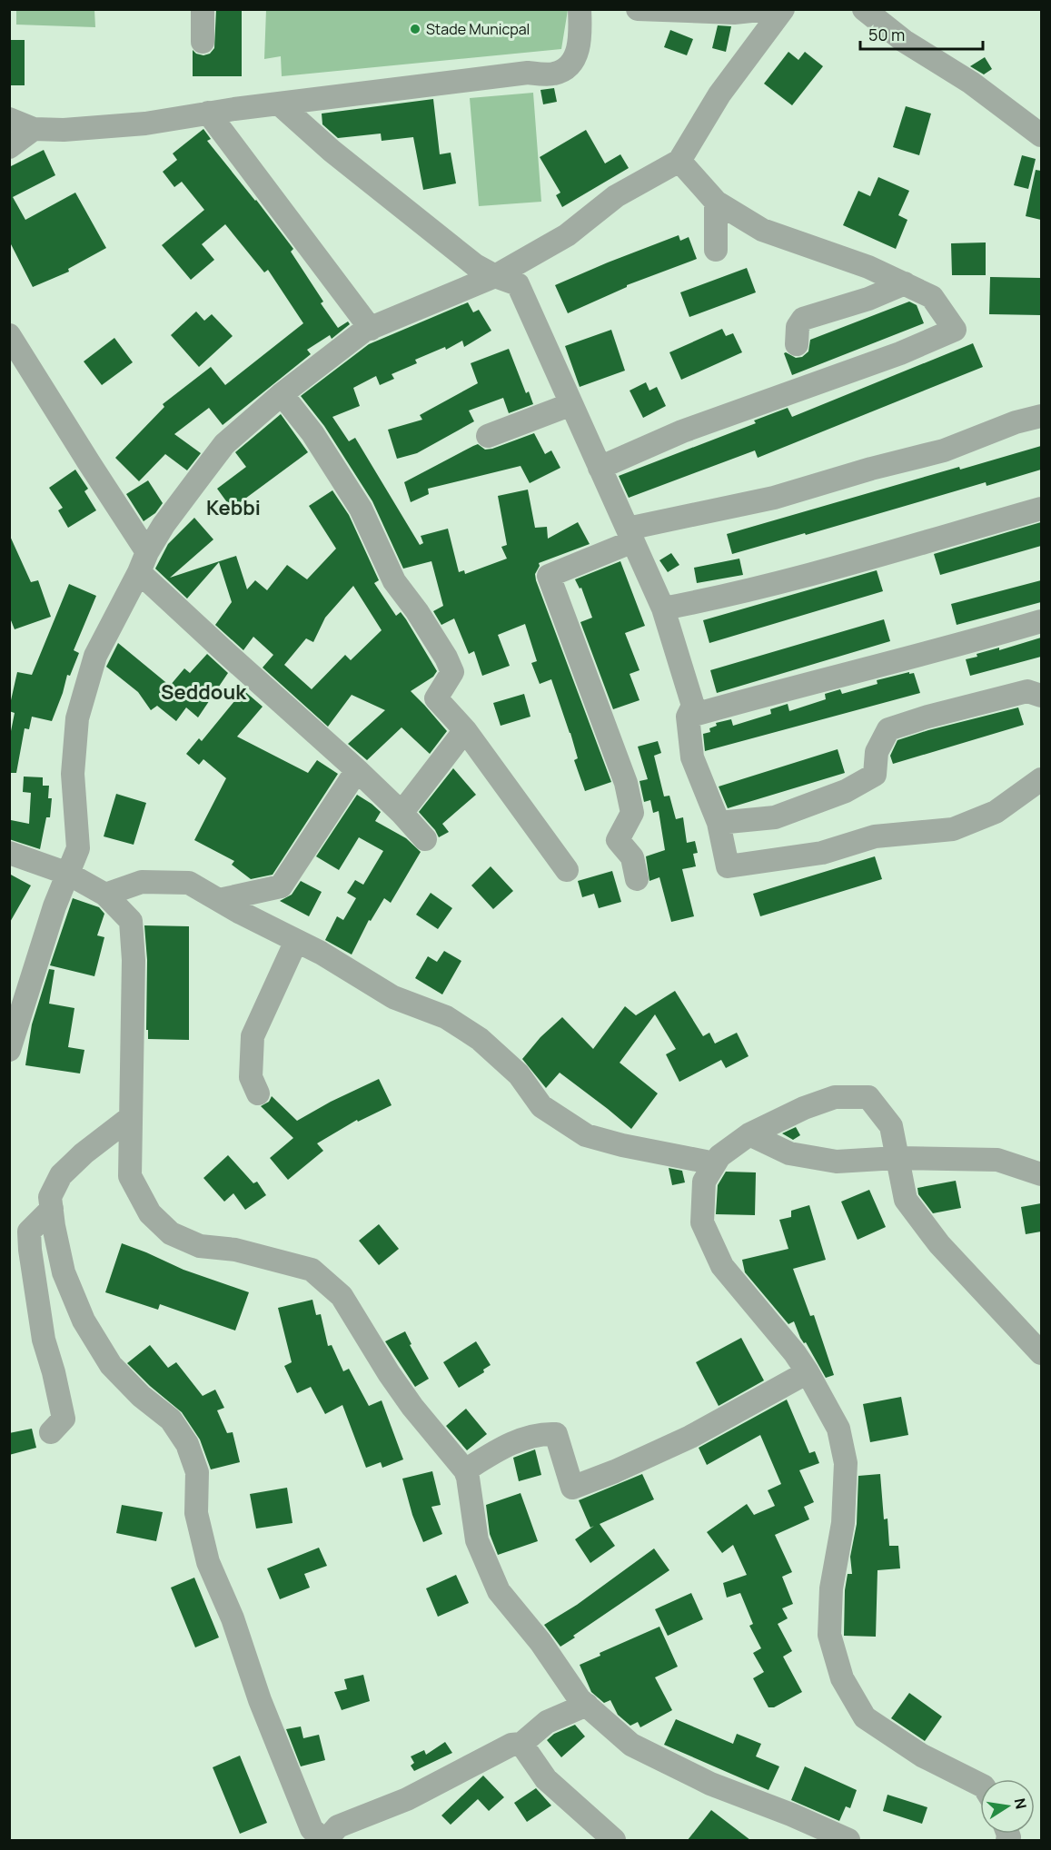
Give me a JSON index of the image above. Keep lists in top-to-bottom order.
{
  "districts": ["Kebbi", "Seddouk"],
  "places": ["Stade Municpal"],
  "scale_bar": "50 m",
  "north": "right"
}
